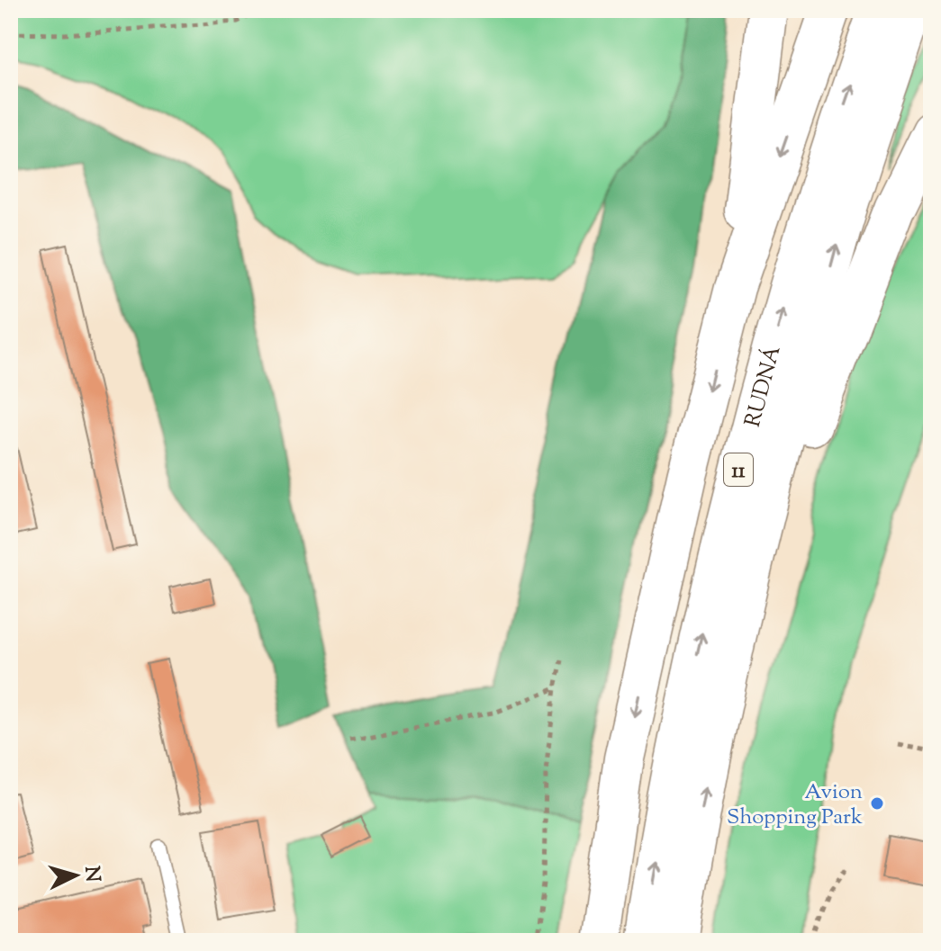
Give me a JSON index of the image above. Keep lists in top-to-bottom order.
{
  "streets": {
    "highway": ["RUDNÁ", "11"]
  },
  "places": ["Avion Shopping Park"],
  "north": "right"
}
